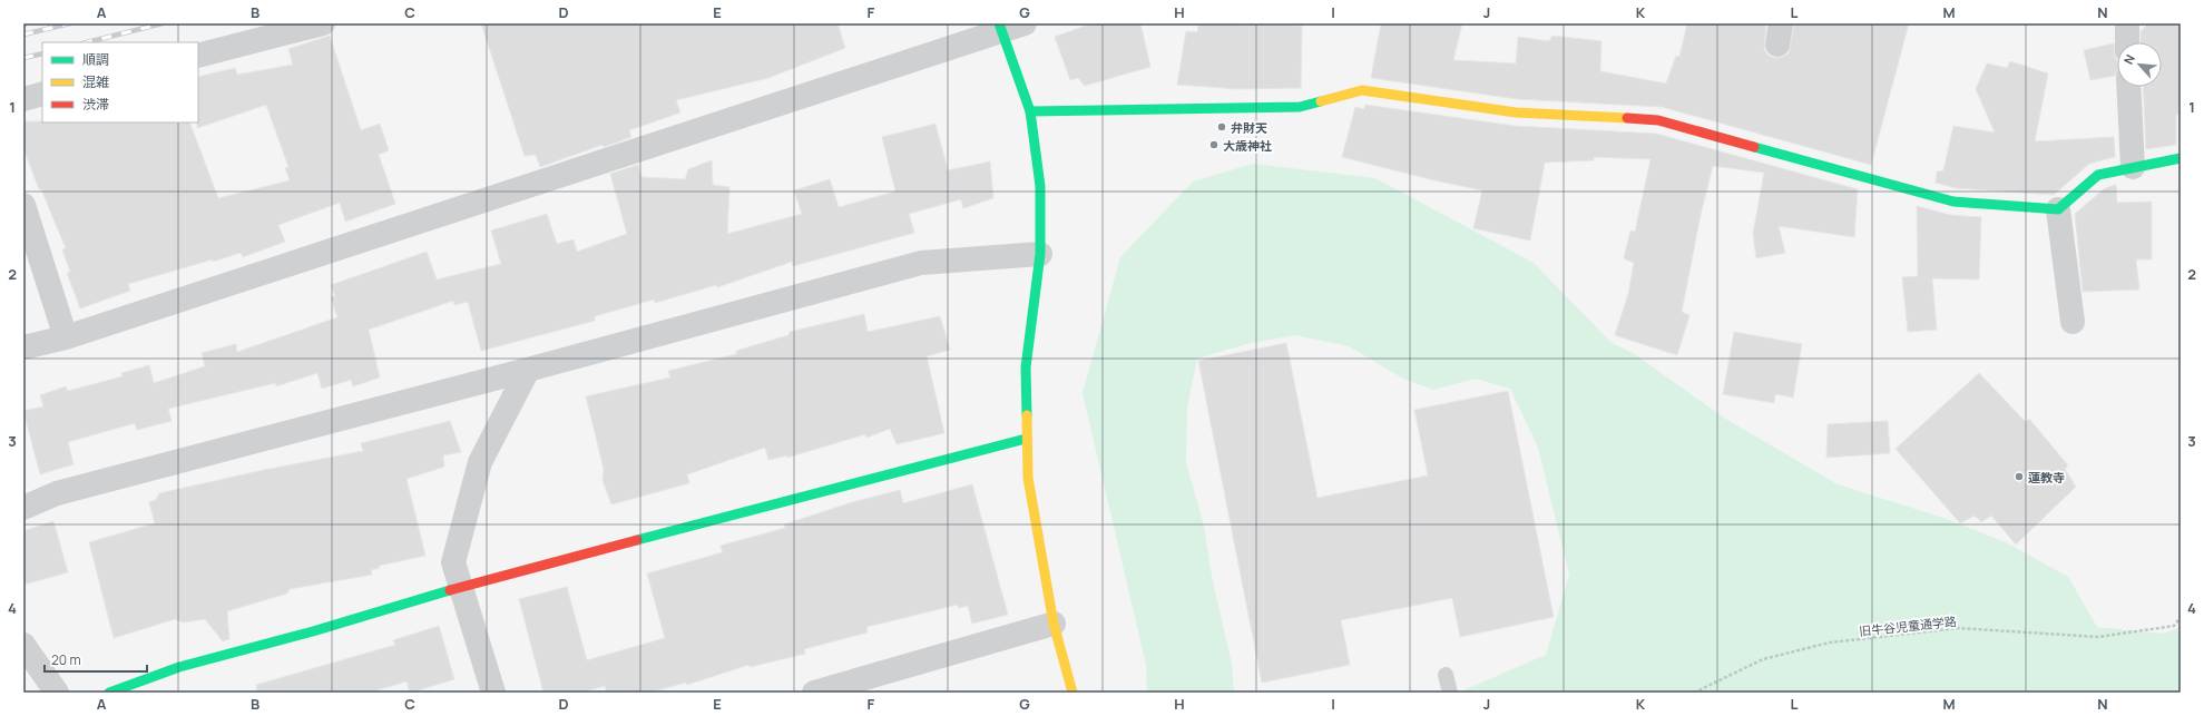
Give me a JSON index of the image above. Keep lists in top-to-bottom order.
{
  "streets": {
    "path": ["旧牛谷児童通学路"]
  },
  "places": ["弁財天", "大歳神社", "蓮教寺"],
  "legend": ["順調", "混雑", "渋滞"],
  "scale_bar": "20 m",
  "north": "top left",
  "grid": {
    "columns": [
      "A",
      "B",
      "C",
      "D",
      "E",
      "F",
      "G",
      "H",
      "I",
      "J",
      "K",
      "L",
      "M",
      "N"
    ],
    "rows": [
      "1",
      "2",
      "3",
      "4"
    ]
  }
}
